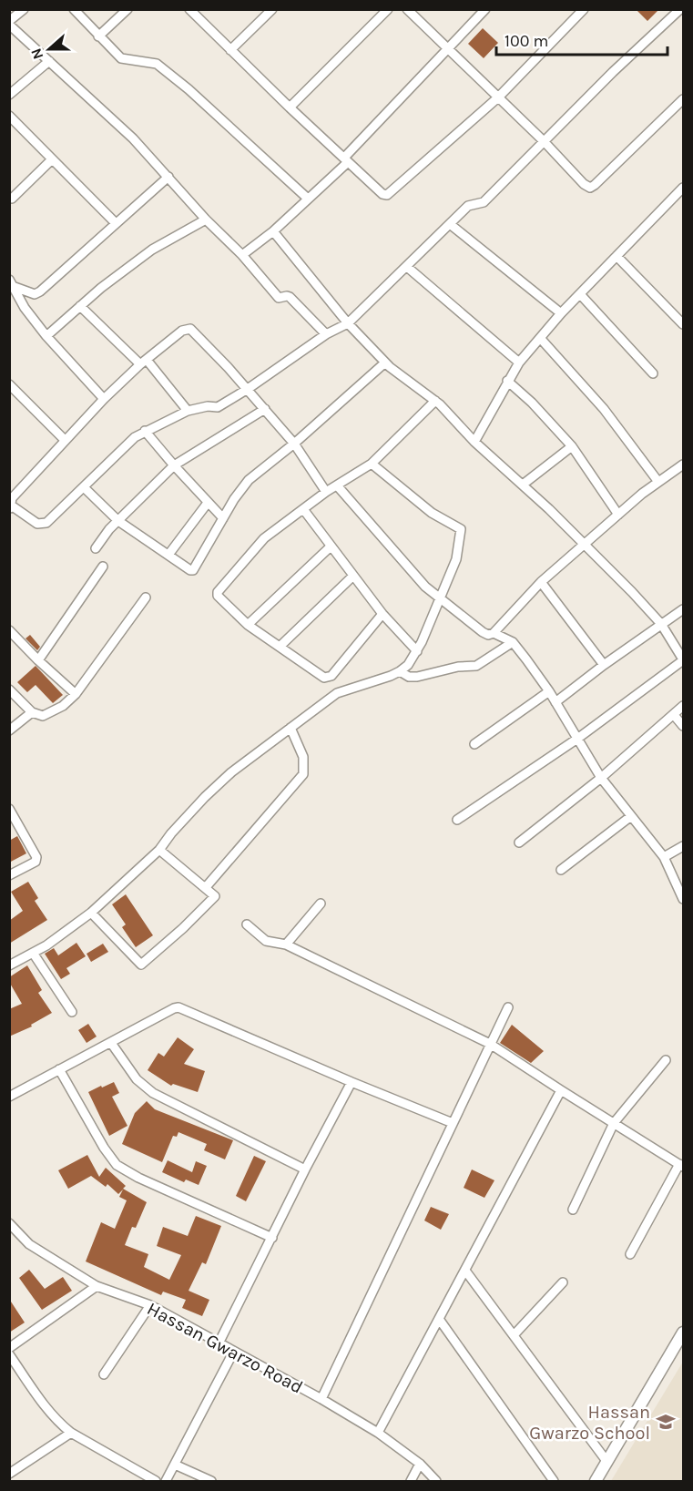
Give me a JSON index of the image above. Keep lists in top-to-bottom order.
{
  "streets": {
    "street": ["Hassan Gwarzo Road"]
  },
  "places": {
    "school or university": ["Hassan Gwarzo School"]
  },
  "scale_bar": "100 m",
  "north": "left"
}
